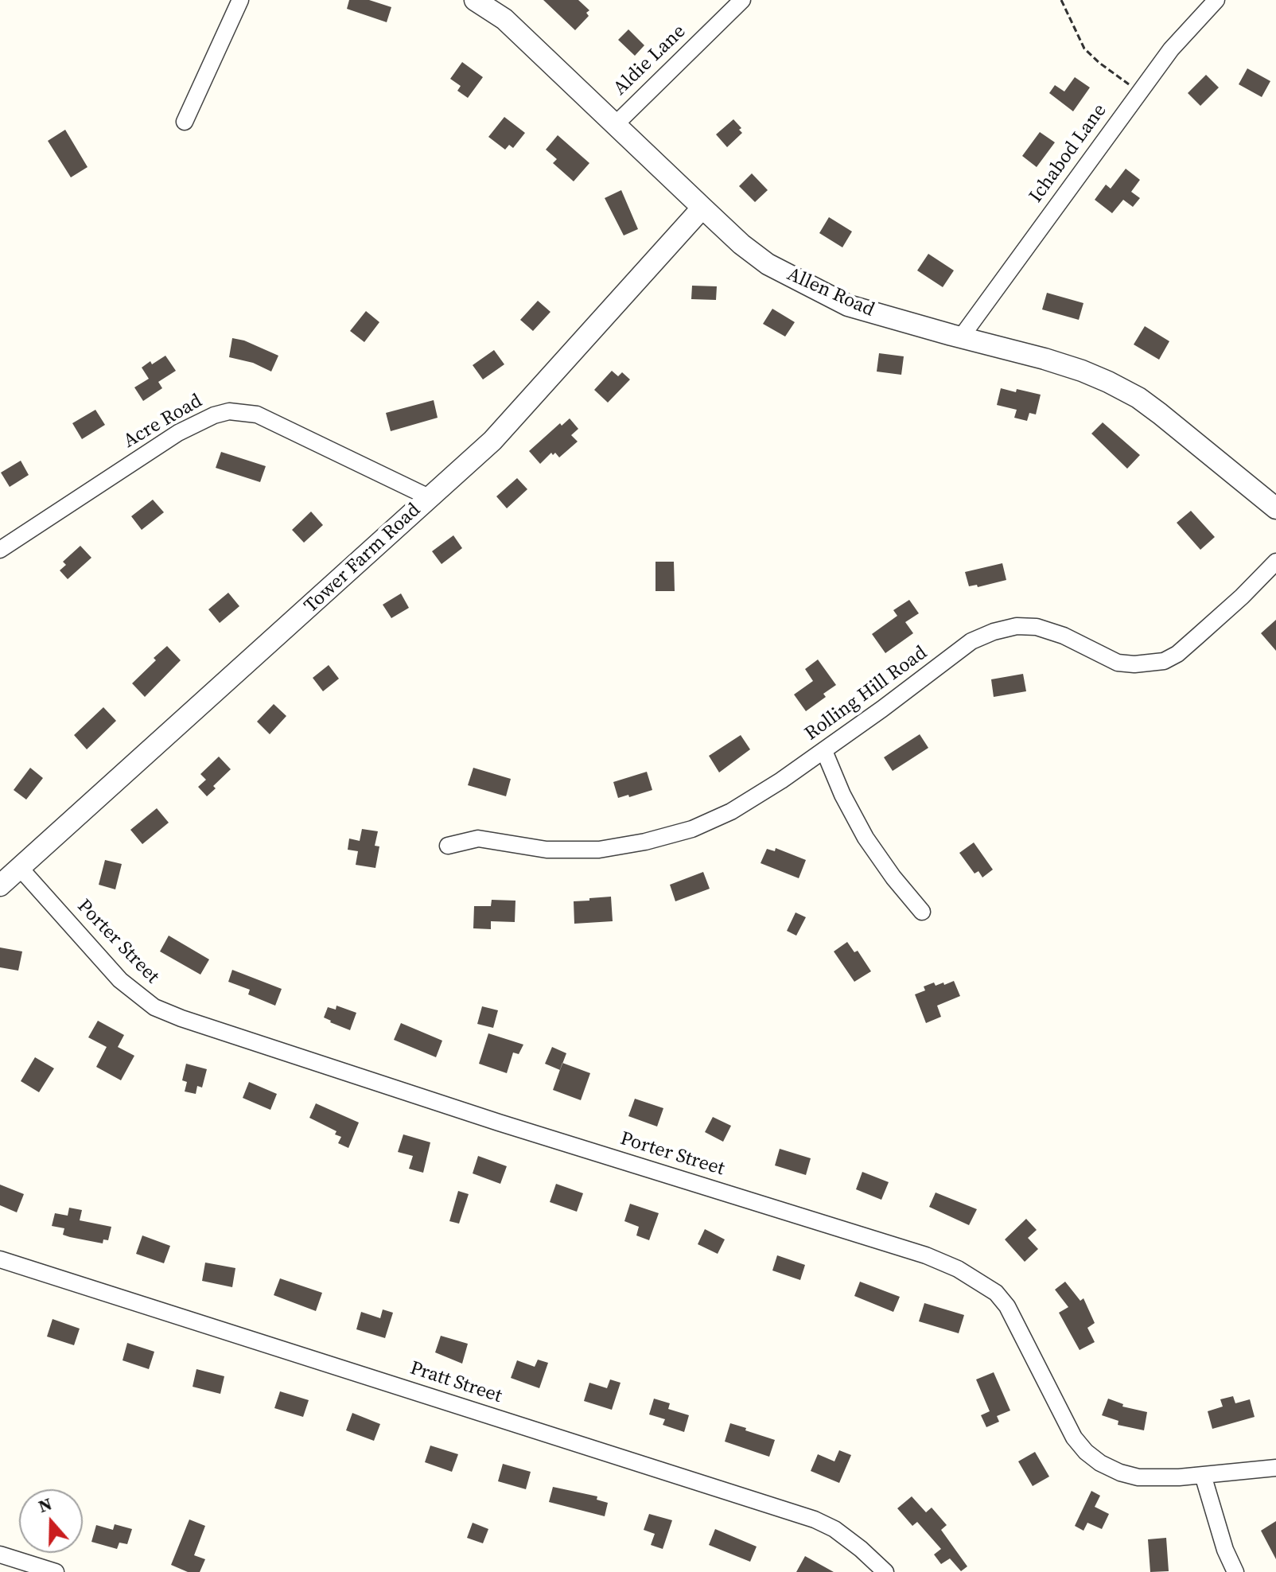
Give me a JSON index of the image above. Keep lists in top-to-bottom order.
{
  "streets": {
    "street": [
      "Aldie Lane",
      "Ichabod Lane",
      "Allen Road",
      "Acre Road",
      "Tower Farm Road",
      "Rolling Hill Road",
      "Porter Street",
      "Pratt Street"
    ]
  },
  "crossings": [
    ["Aldie Lane", "Allen Road"],
    ["Ichabod Lane", "Allen Road"],
    ["Allen Road", "Tower Farm Road"],
    ["Acre Road", "Tower Farm Road"],
    ["Tower Farm Road", "Porter Street"]
  ],
  "north": "top"
}
